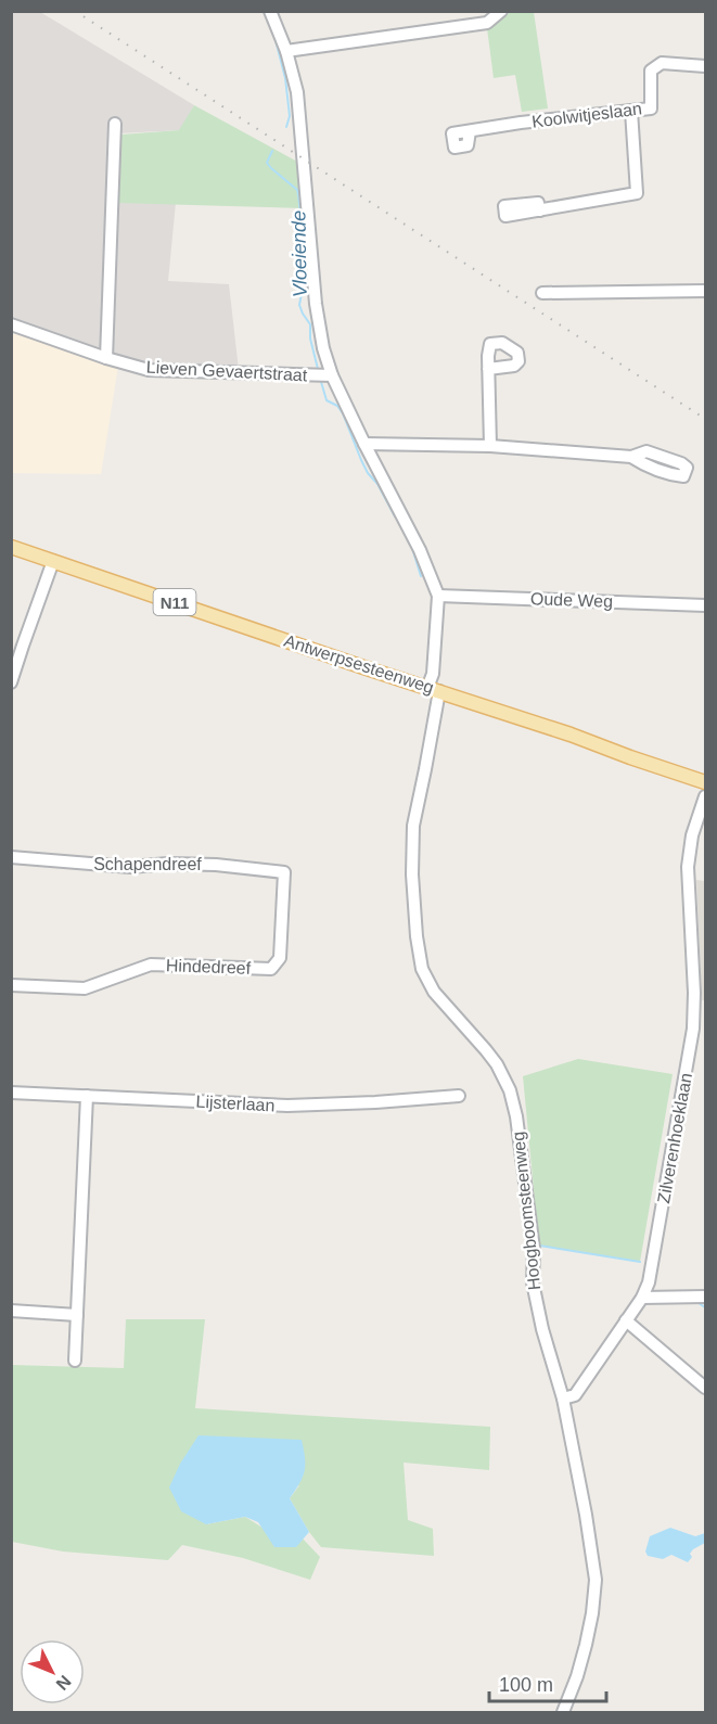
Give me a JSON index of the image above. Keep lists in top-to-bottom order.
{
  "streets": {
    "main road": ["N11", "Antwerpsesteenweg"],
    "street": [
      "Koolwitjeslaan",
      "Lieven Gevaertstraat",
      "Oude Weg",
      "Schapendreef",
      "Hindedreef",
      "Lijsterlaan",
      "Zilverenhoeklaan",
      "Hoogboomsteenweg"
    ]
  },
  "crossings": [
    ["Antwerpsesteenweg", "Hoogboomsteenweg"],
    ["Schapendreef", "Hindedreef"],
    ["Zilverenhoeklaan", "Hoogboomsteenweg"]
  ],
  "water": ["Vloeiende"],
  "scale_bar": "100 m",
  "north": "bottom right"
}
